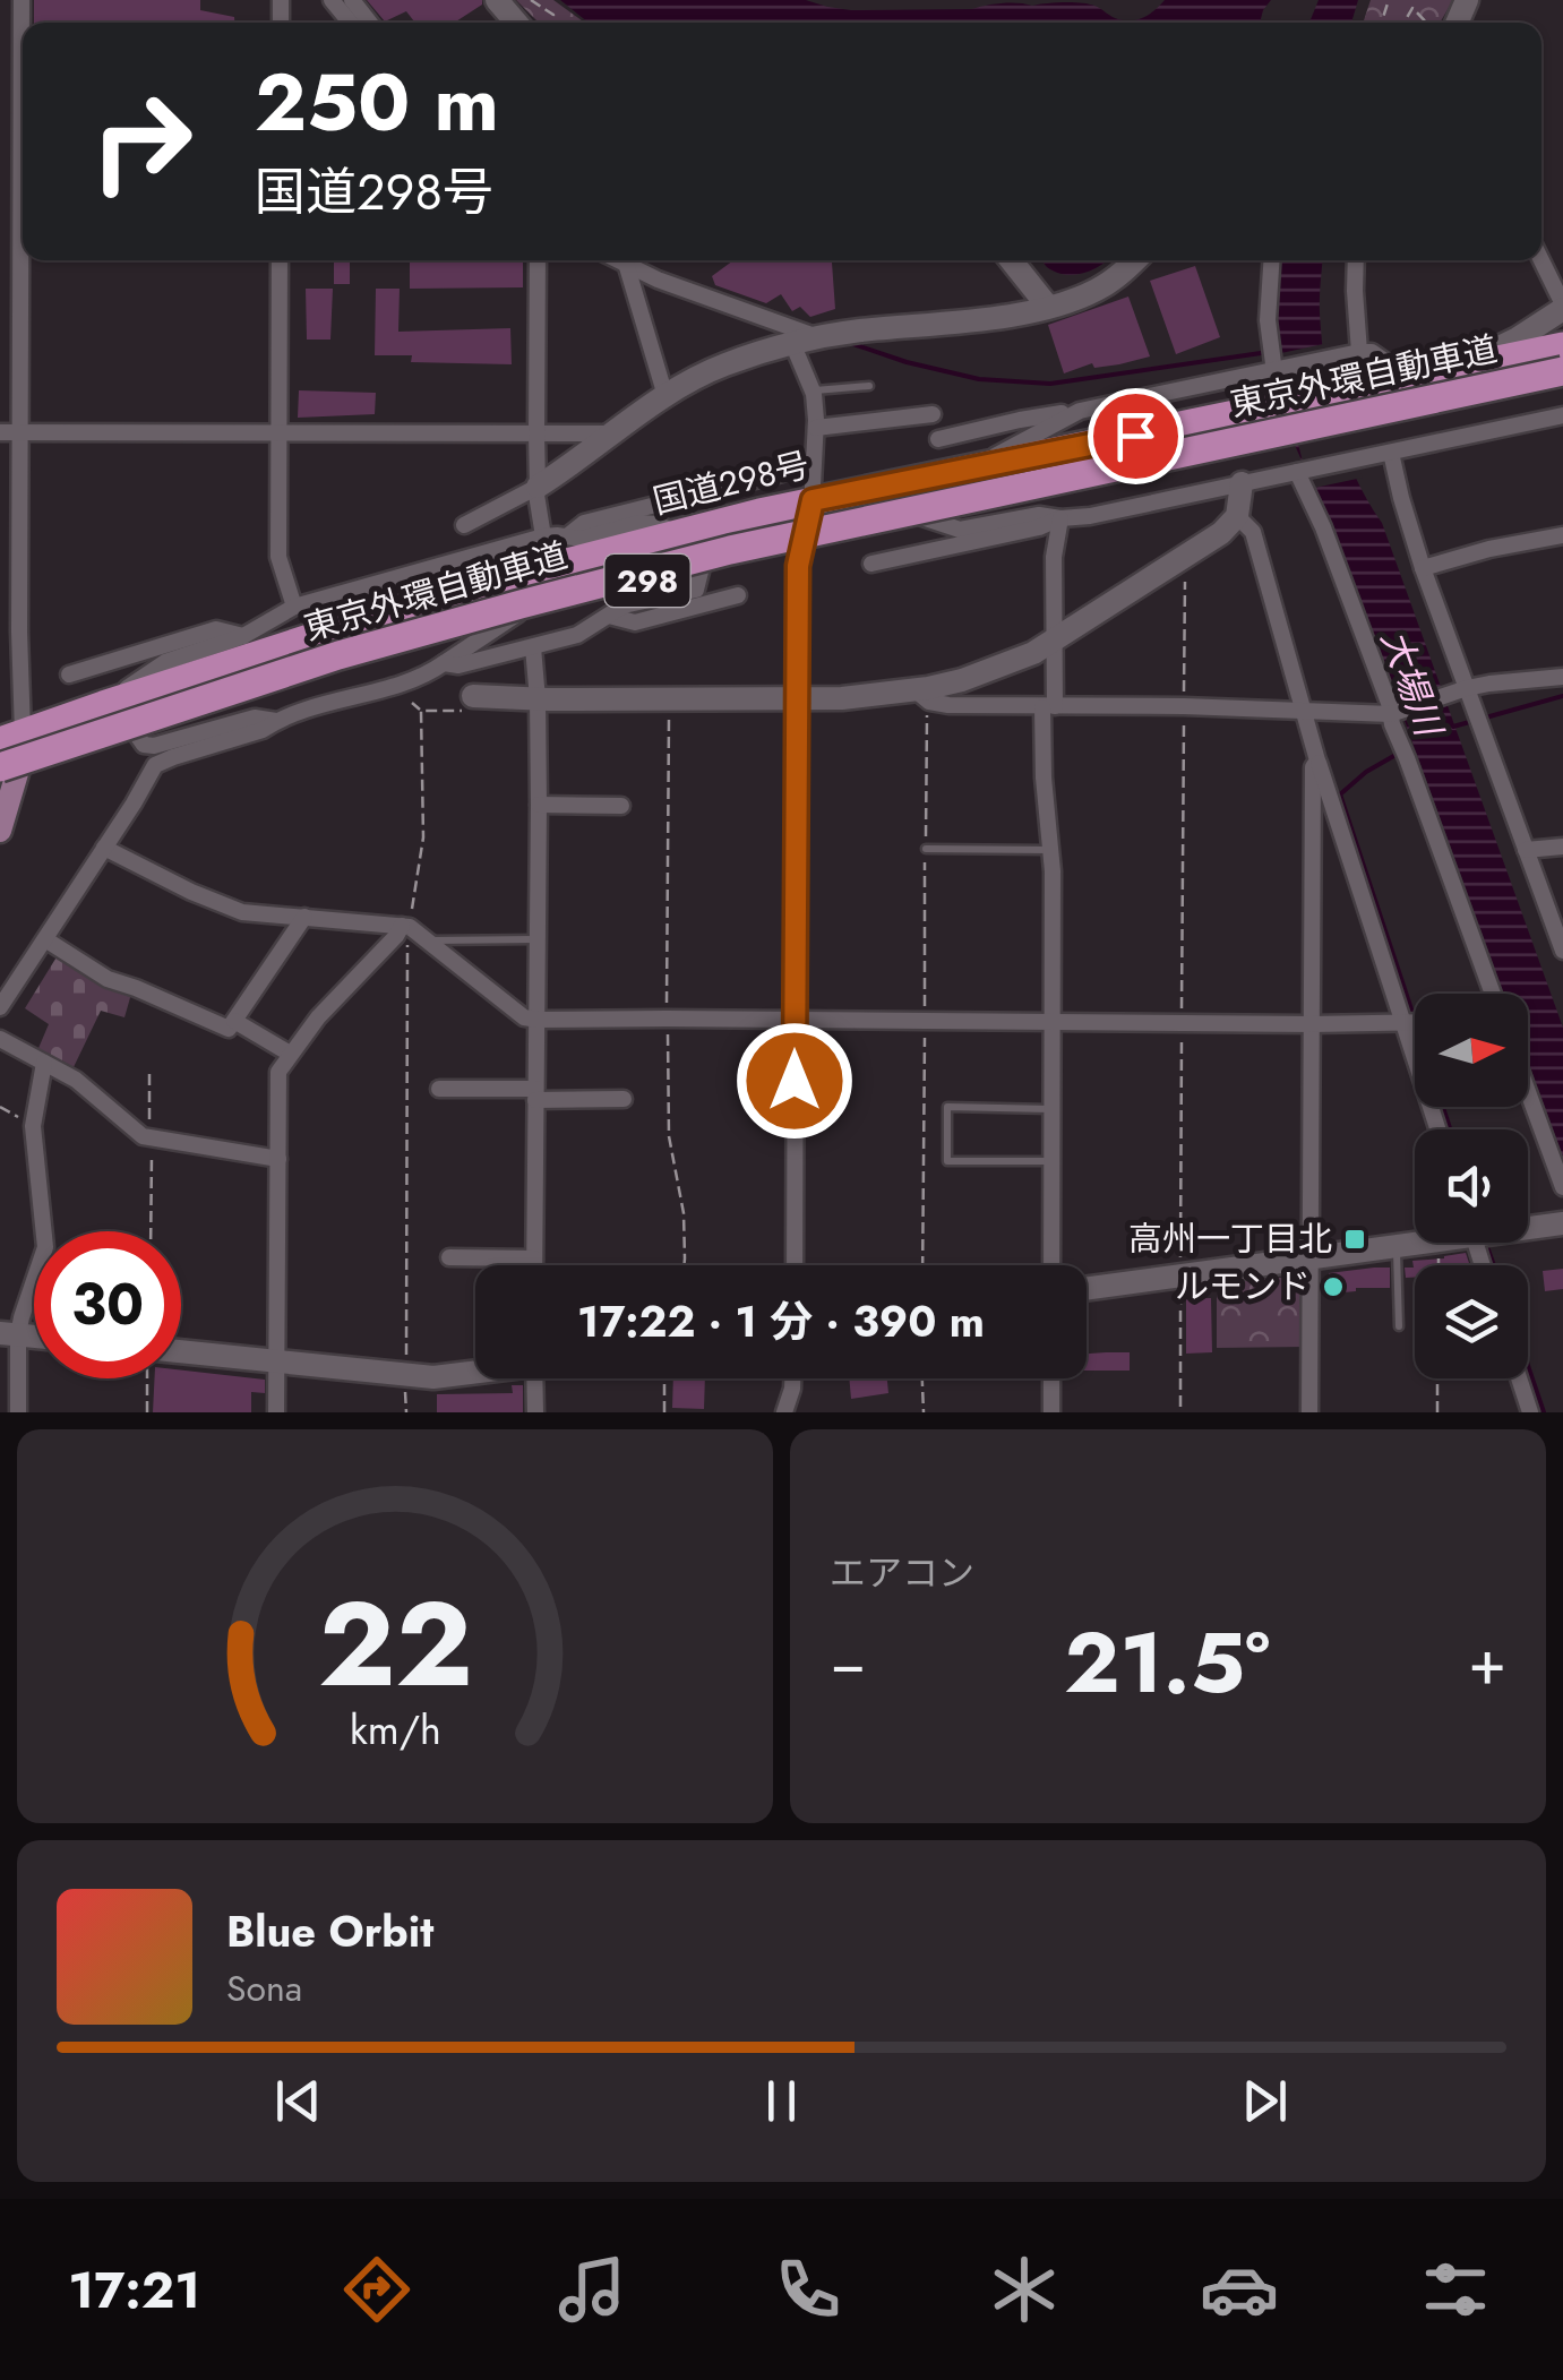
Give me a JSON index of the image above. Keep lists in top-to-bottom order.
{
  "streets": {
    "highway": ["東京外環自動車道", "国道298号", "298"]
  },
  "crossings": [
    ["東京外環自動車道", "国道298号"],
    ["東京外環自動車道", "298"],
    ["国道298号", "298"]
  ],
  "water": ["大場川"],
  "places": {
    "transit": ["高州一丁目北"],
    "other": ["ルモンド"]
  },
  "north": "right",
  "page": {
    "turn": ["250 m", "国道298号"],
    "limit": "30",
    "trip": "17:22 · 1 分 · 390 m",
    "tile": "エアコン",
    "heat": ["−", "21.5°", "+"],
    "song": ["Blue Orbit", "Sona"],
    "tabs": "17:21",
    "gauge": ["22", "km/h"]
  }
}
